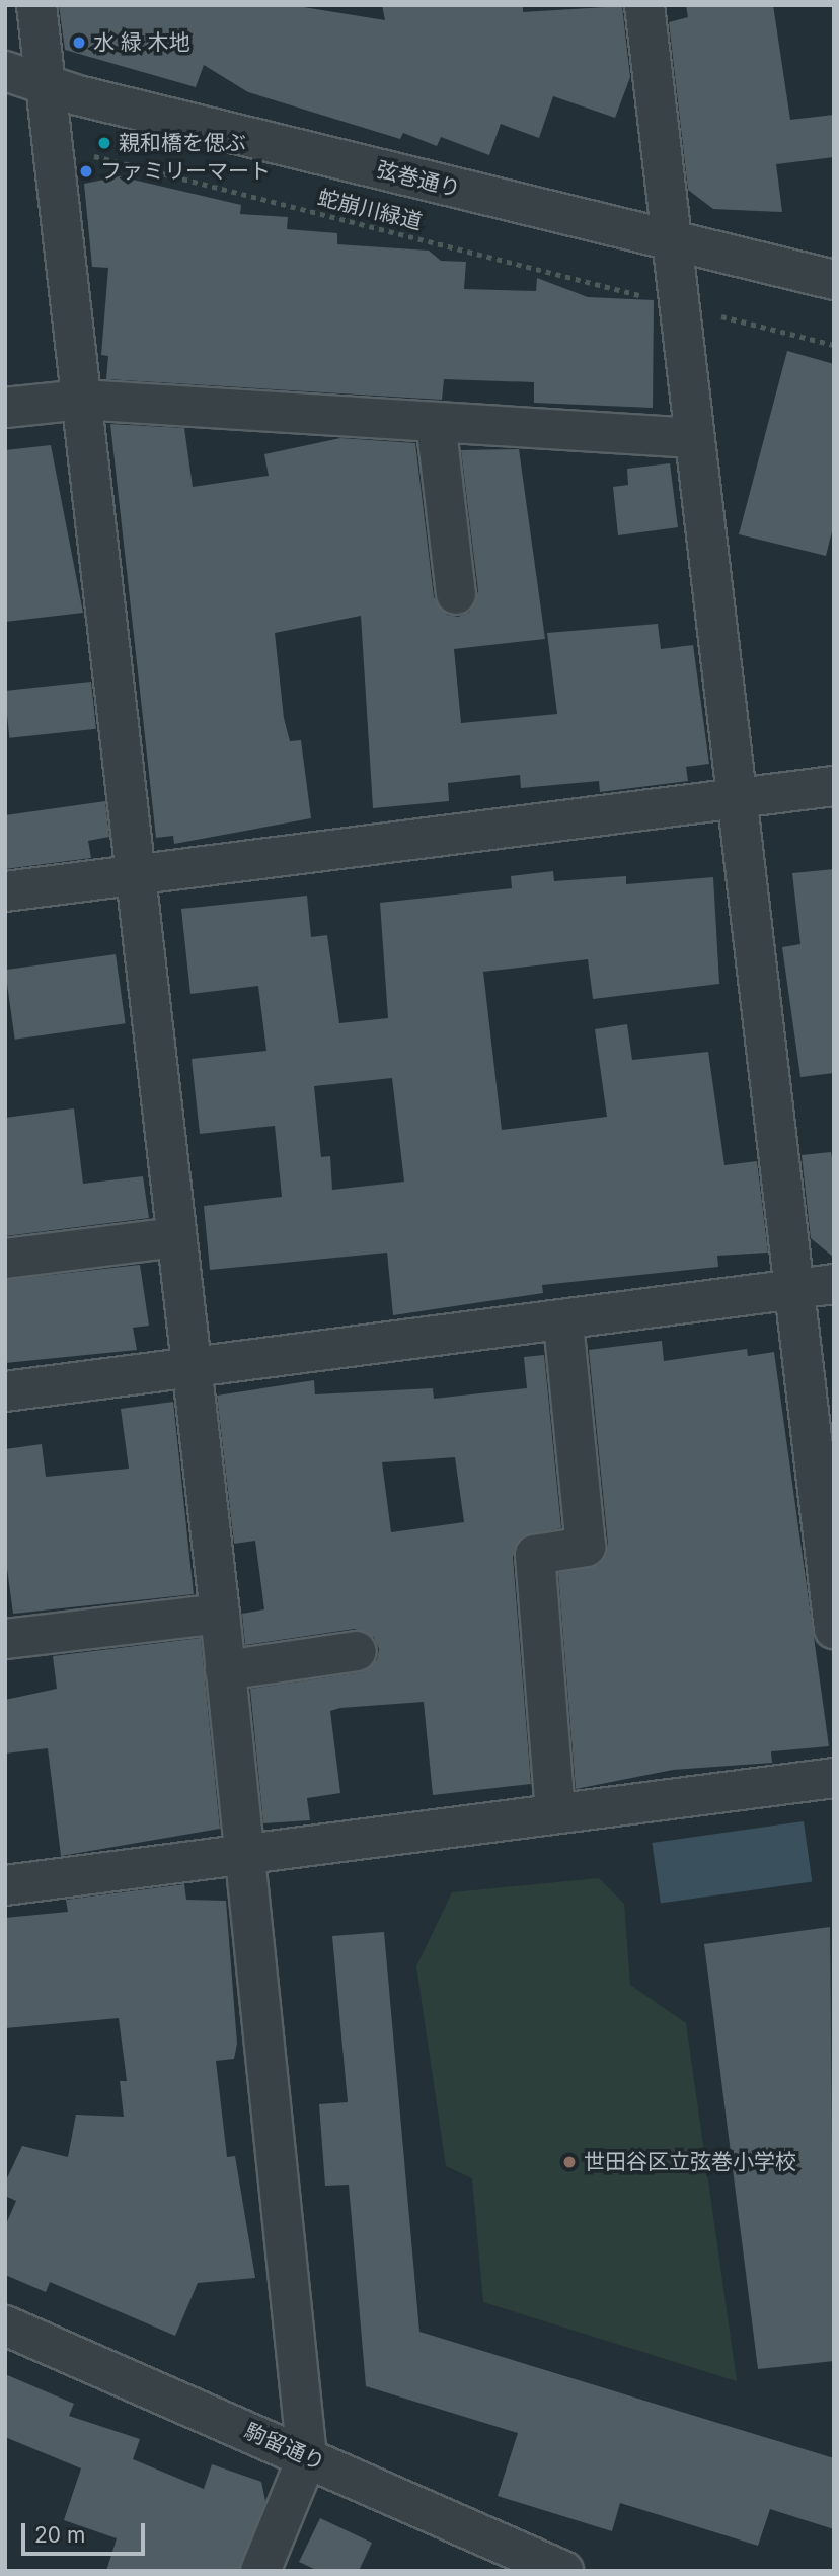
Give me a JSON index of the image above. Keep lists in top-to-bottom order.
{
  "streets": {
    "street": ["弦巻通り", "駒留通り"],
    "path": ["蛇崩川緑道"]
  },
  "places": [
    "水 緑 木地",
    "親和橋を偲ぶ",
    "ファミリーマート",
    "世田谷区立弦巻小学校"
  ],
  "scale_bar": "20 m"
}
